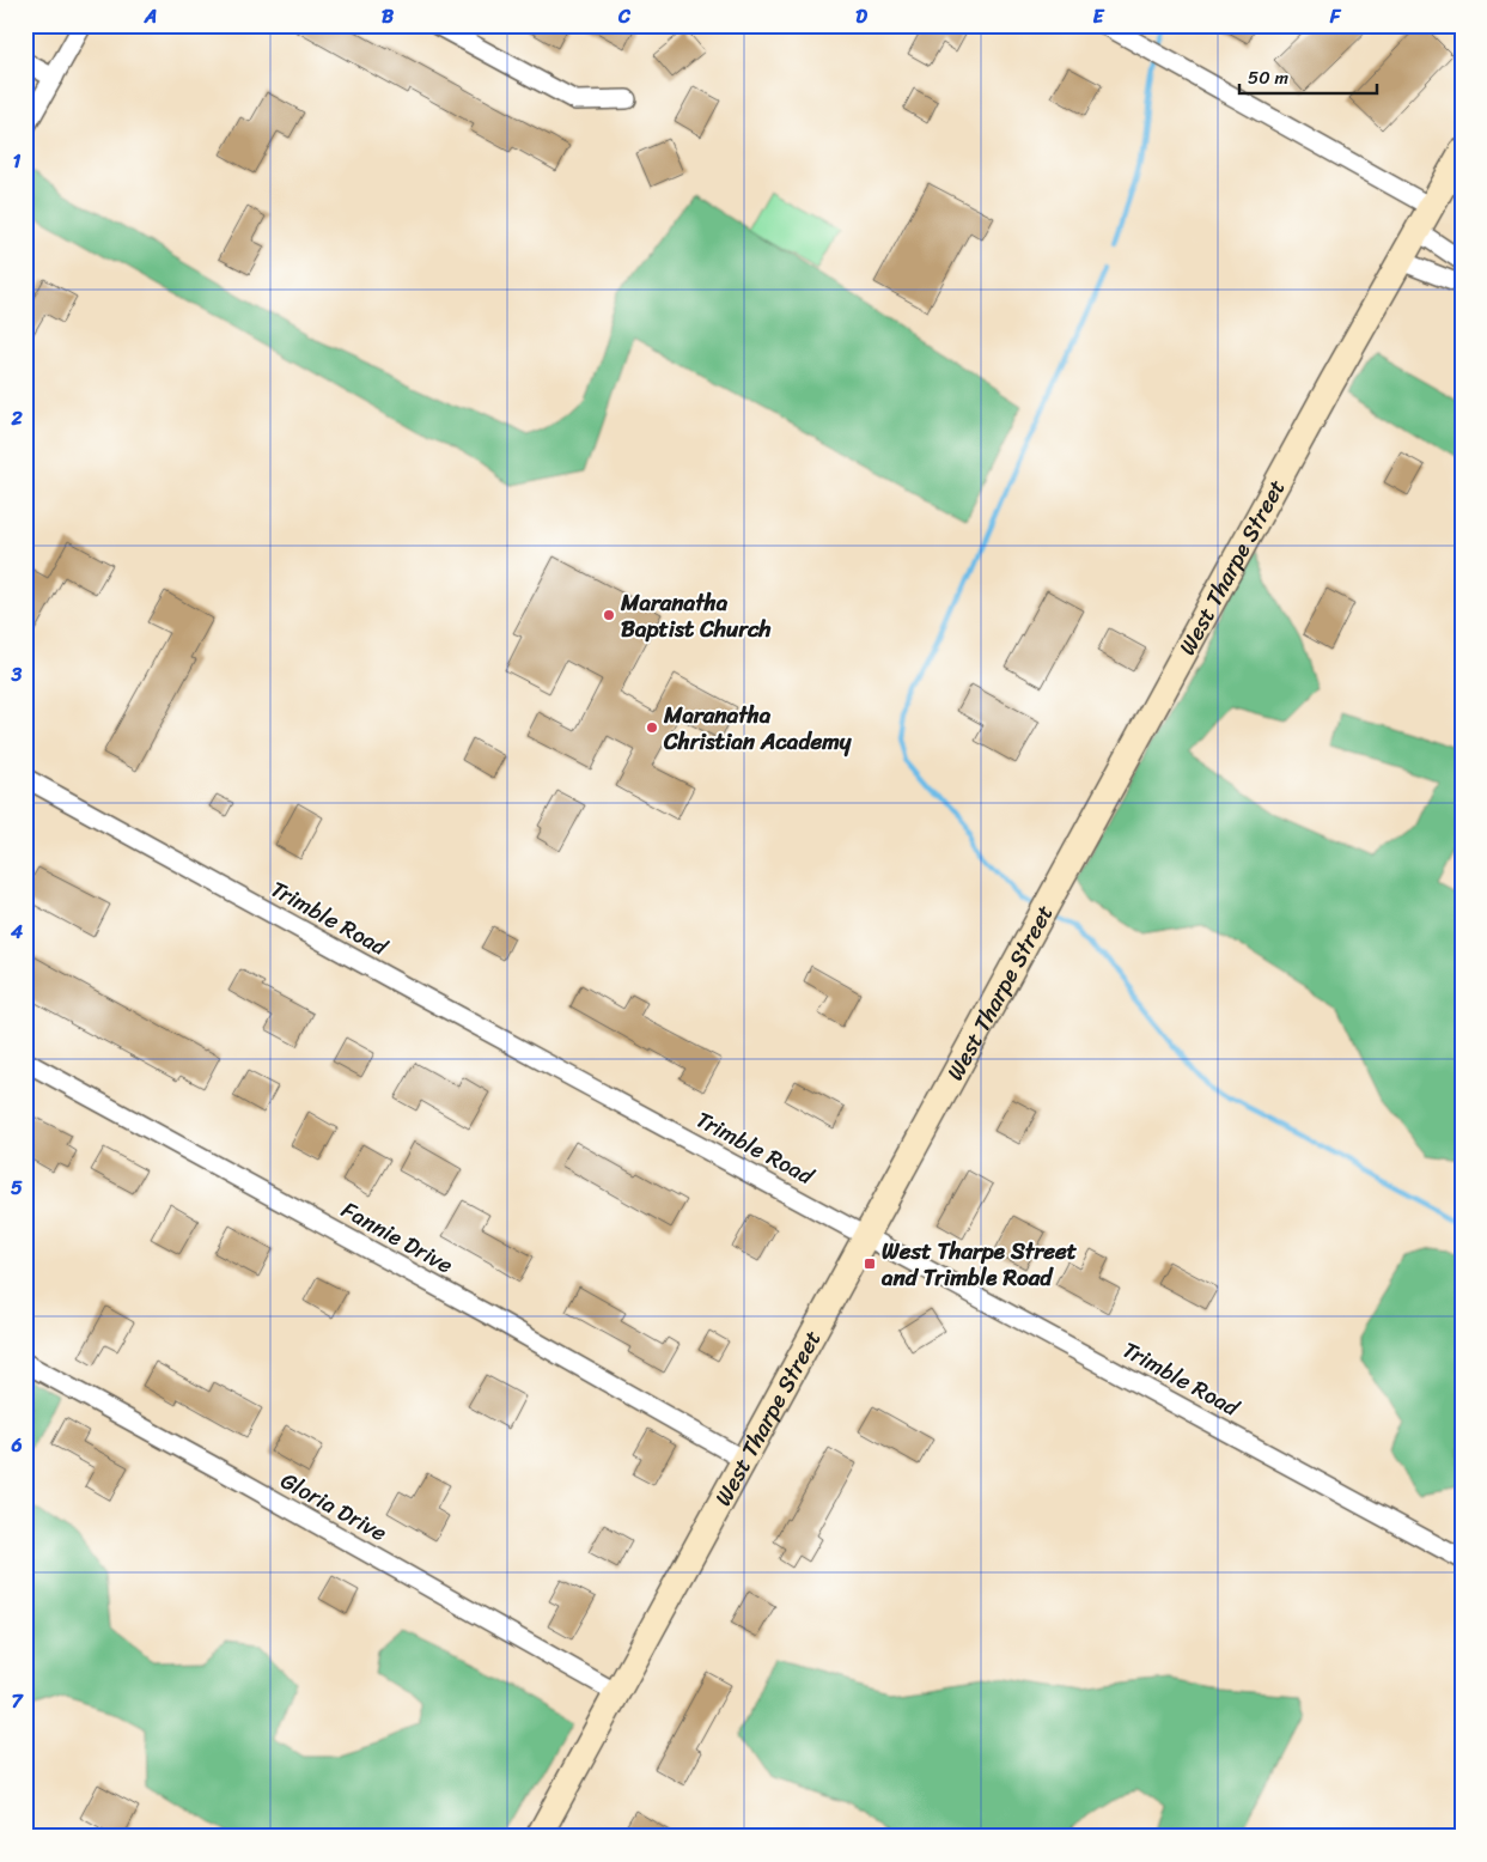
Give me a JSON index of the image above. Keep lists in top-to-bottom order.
{
  "streets": {
    "main road": ["West Tharpe Street"],
    "street": ["Trimble Road", "Fannie Drive", "Gloria Drive"]
  },
  "crossings": [
    ["West Tharpe Street", "Trimble Road"],
    ["West Tharpe Street", "Fannie Drive"],
    ["West Tharpe Street", "Gloria Drive"]
  ],
  "places": {
    "other": ["Maranatha Baptist Church", "Maranatha Christian Academy"],
    "transit": ["West Tharpe Street and Trimble Road"]
  },
  "scale_bar": "50 m",
  "grid": {
    "columns": [
      "A",
      "B",
      "C",
      "D",
      "E",
      "F"
    ],
    "rows": [
      "1",
      "2",
      "3",
      "4",
      "5",
      "6",
      "7"
    ]
  }
}
